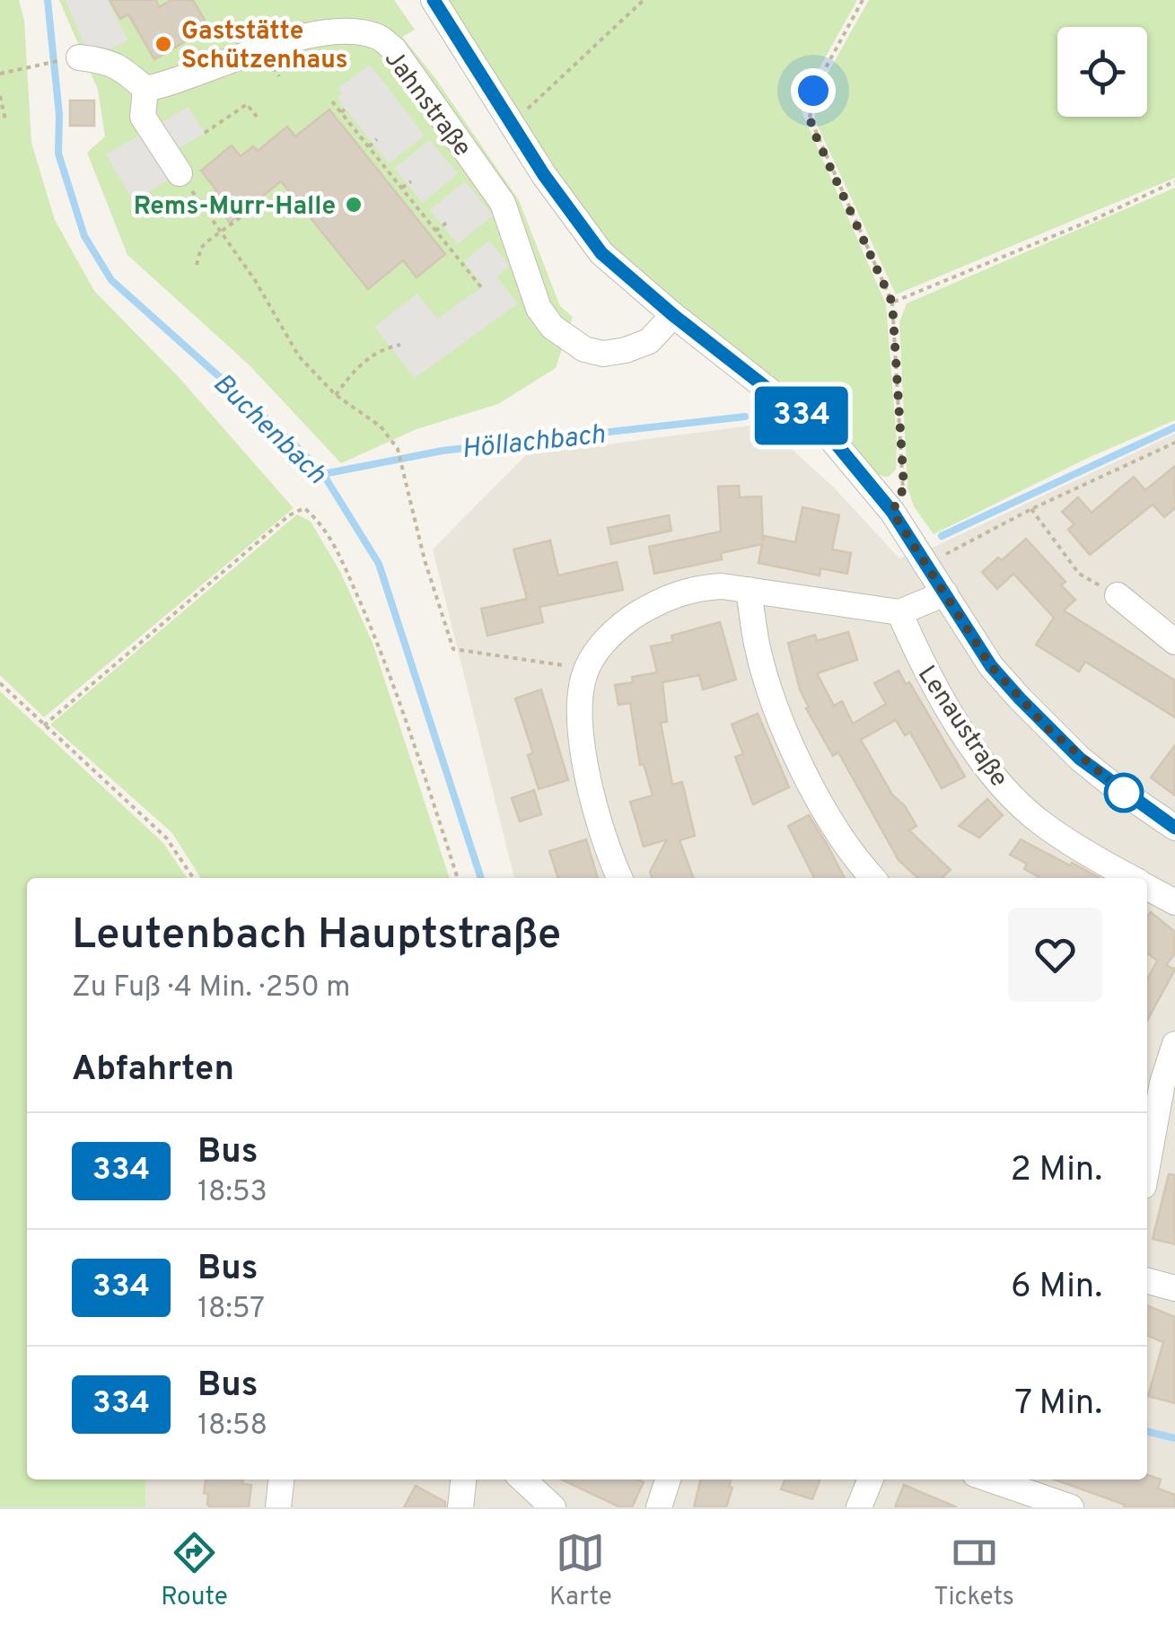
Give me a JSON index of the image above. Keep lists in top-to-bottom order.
{
  "streets": {
    "street": ["Jahnstraße", "Lenaustraße"]
  },
  "water": ["Buchenbach", "Höllachbach"],
  "places": ["Gaststätte Schützenhaus", "Rems-Murr-Halle"],
  "lines": ["bus line 334"],
  "page": {
    "on_map": "334",
    "heading": [
      ["Leutenbach Hauptstraße", "Zu Fuß · 4 Min. · 250 m"],
      "Abfahrten"
    ],
    "list": [
      {
        "mark": "334",
        "name": "Bus",
        "note": "18:53",
        "value": "2 Min."
      },
      {
        "mark": "334",
        "name": "Bus",
        "note": "18:57",
        "value": "6 Min."
      },
      {
        "mark": "334",
        "name": "Bus",
        "note": "18:58",
        "value": "7 Min."
      }
    ],
    "tabs": ["Route", "Karte", "Tickets"]
  }
}
